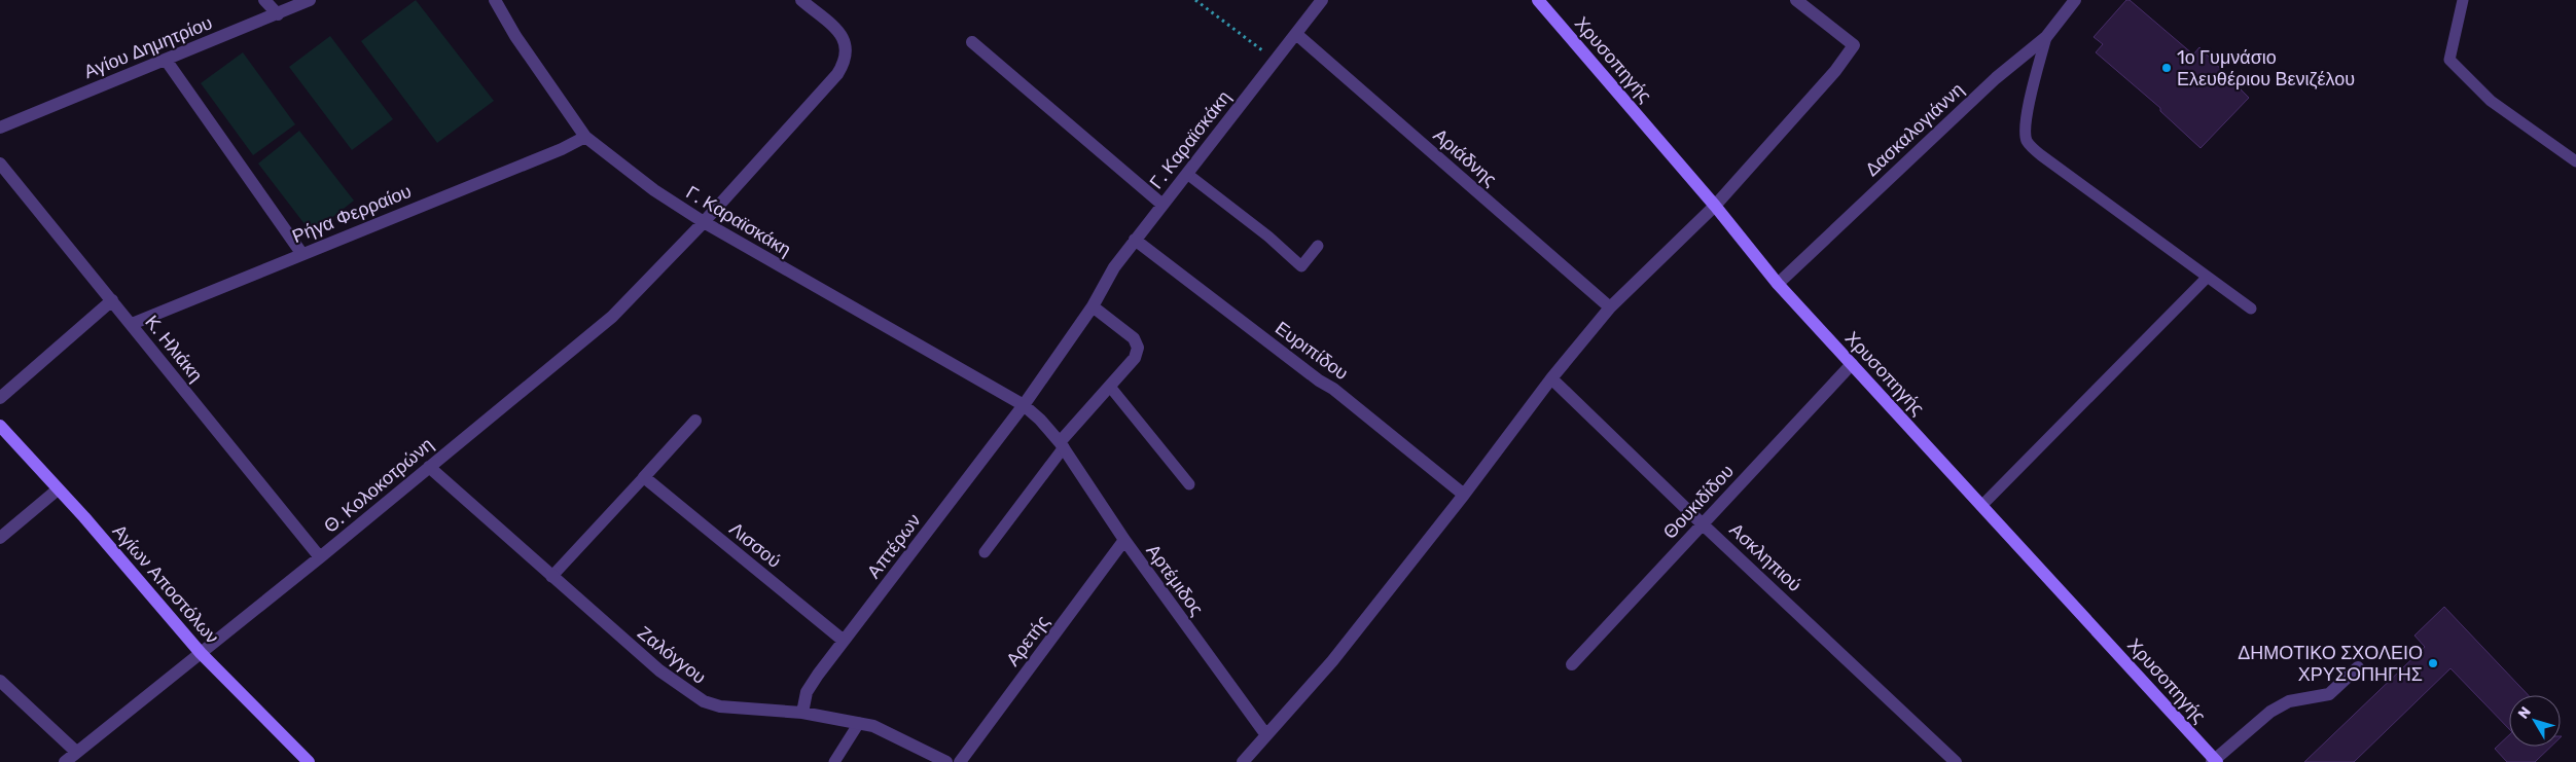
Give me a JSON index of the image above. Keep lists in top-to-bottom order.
{
  "streets": {
    "street": [
      "Αγίου Δημητρίου",
      "Χρυσοπηγής",
      "Δασκαλογιάννη",
      "Γ. Καραϊσκάκη",
      "Αριάδνης",
      "Ρήγα Φερραίου",
      "Κ. Ηλιάκη",
      "Ευριπίδου",
      "Θ. Κολοκοτρώνη",
      "Θουκιδίδου",
      "Λισσού",
      "Απτέρων",
      "Ασκληπιού",
      "Αρτέμιδος",
      "Αγίων Αποστόλων",
      "Αρετής",
      "Ζαλόγγου"
    ]
  },
  "crossings": [
    ["Χρυσοπηγής", "Δασκαλογιάννη"],
    ["Χρυσοπηγής", "Θουκιδίδου"],
    ["Γ. Καραϊσκάκη", "Αριάδνης"],
    ["Γ. Καραϊσκάκη", "Ρήγα Φερραίου"],
    ["Γ. Καραϊσκάκη", "Ευριπίδου"],
    ["Γ. Καραϊσκάκη", "Θ. Κολοκοτρώνη"],
    ["Γ. Καραϊσκάκη", "Απτέρων"],
    ["Γ. Καραϊσκάκη", "Αρτέμιδος"],
    ["Ρήγα Φερραίου", "Κ. Ηλιάκη"],
    ["Κ. Ηλιάκη", "Θ. Κολοκοτρώνη"],
    ["Θ. Κολοκοτρώνη", "Αγίων Αποστόλων"],
    ["Θ. Κολοκοτρώνη", "Ζαλόγγου"],
    ["Θουκιδίδου", "Ασκληπιού"],
    ["Λισσού", "Απτέρων"],
    ["Απτέρων", "Ζαλόγγου"],
    ["Αρτέμιδος", "Αρετής"]
  ],
  "places": ["1ο Γυμνάσιο Ελευθέριου Βενιζέλου", "ΔΗΜΟΤΙΚΟ ΣΧΟΛΕΙΟ ΧΡΥΣΟΠΗΓΗΣ"],
  "north": "top left"
}
